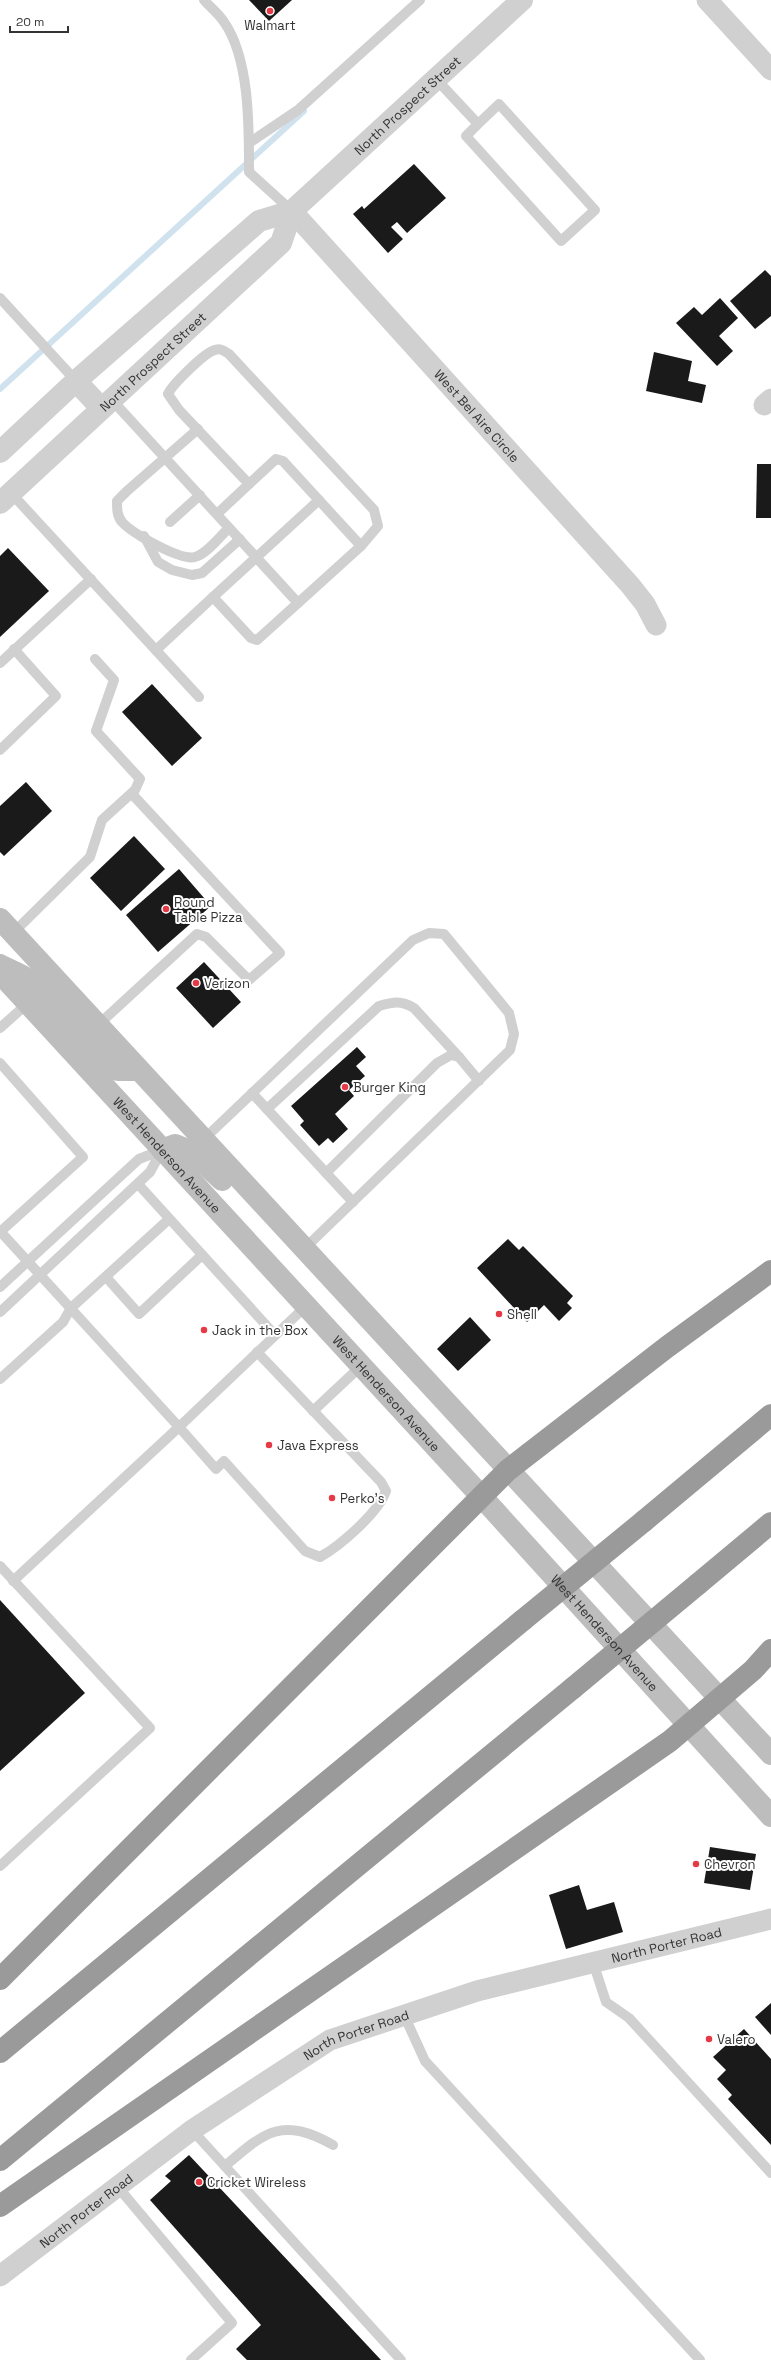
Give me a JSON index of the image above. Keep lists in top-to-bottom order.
{
  "streets": {
    "main road": ["West Henderson Avenue"],
    "street": ["North Prospect Street", "West Bel Aire Circle", "North Porter Road"]
  },
  "crossings": [
    ["North Prospect Street", "West Bel Aire Circle"]
  ],
  "places": [
    "Walmart",
    "Round Table Pizza",
    "Verizon",
    "Burger King",
    "Shell",
    "Jack in the Box",
    "Java Express",
    "Perko's",
    "Chevron",
    "Valero",
    "Cricket Wireless"
  ],
  "scale_bar": "20 m"
}
